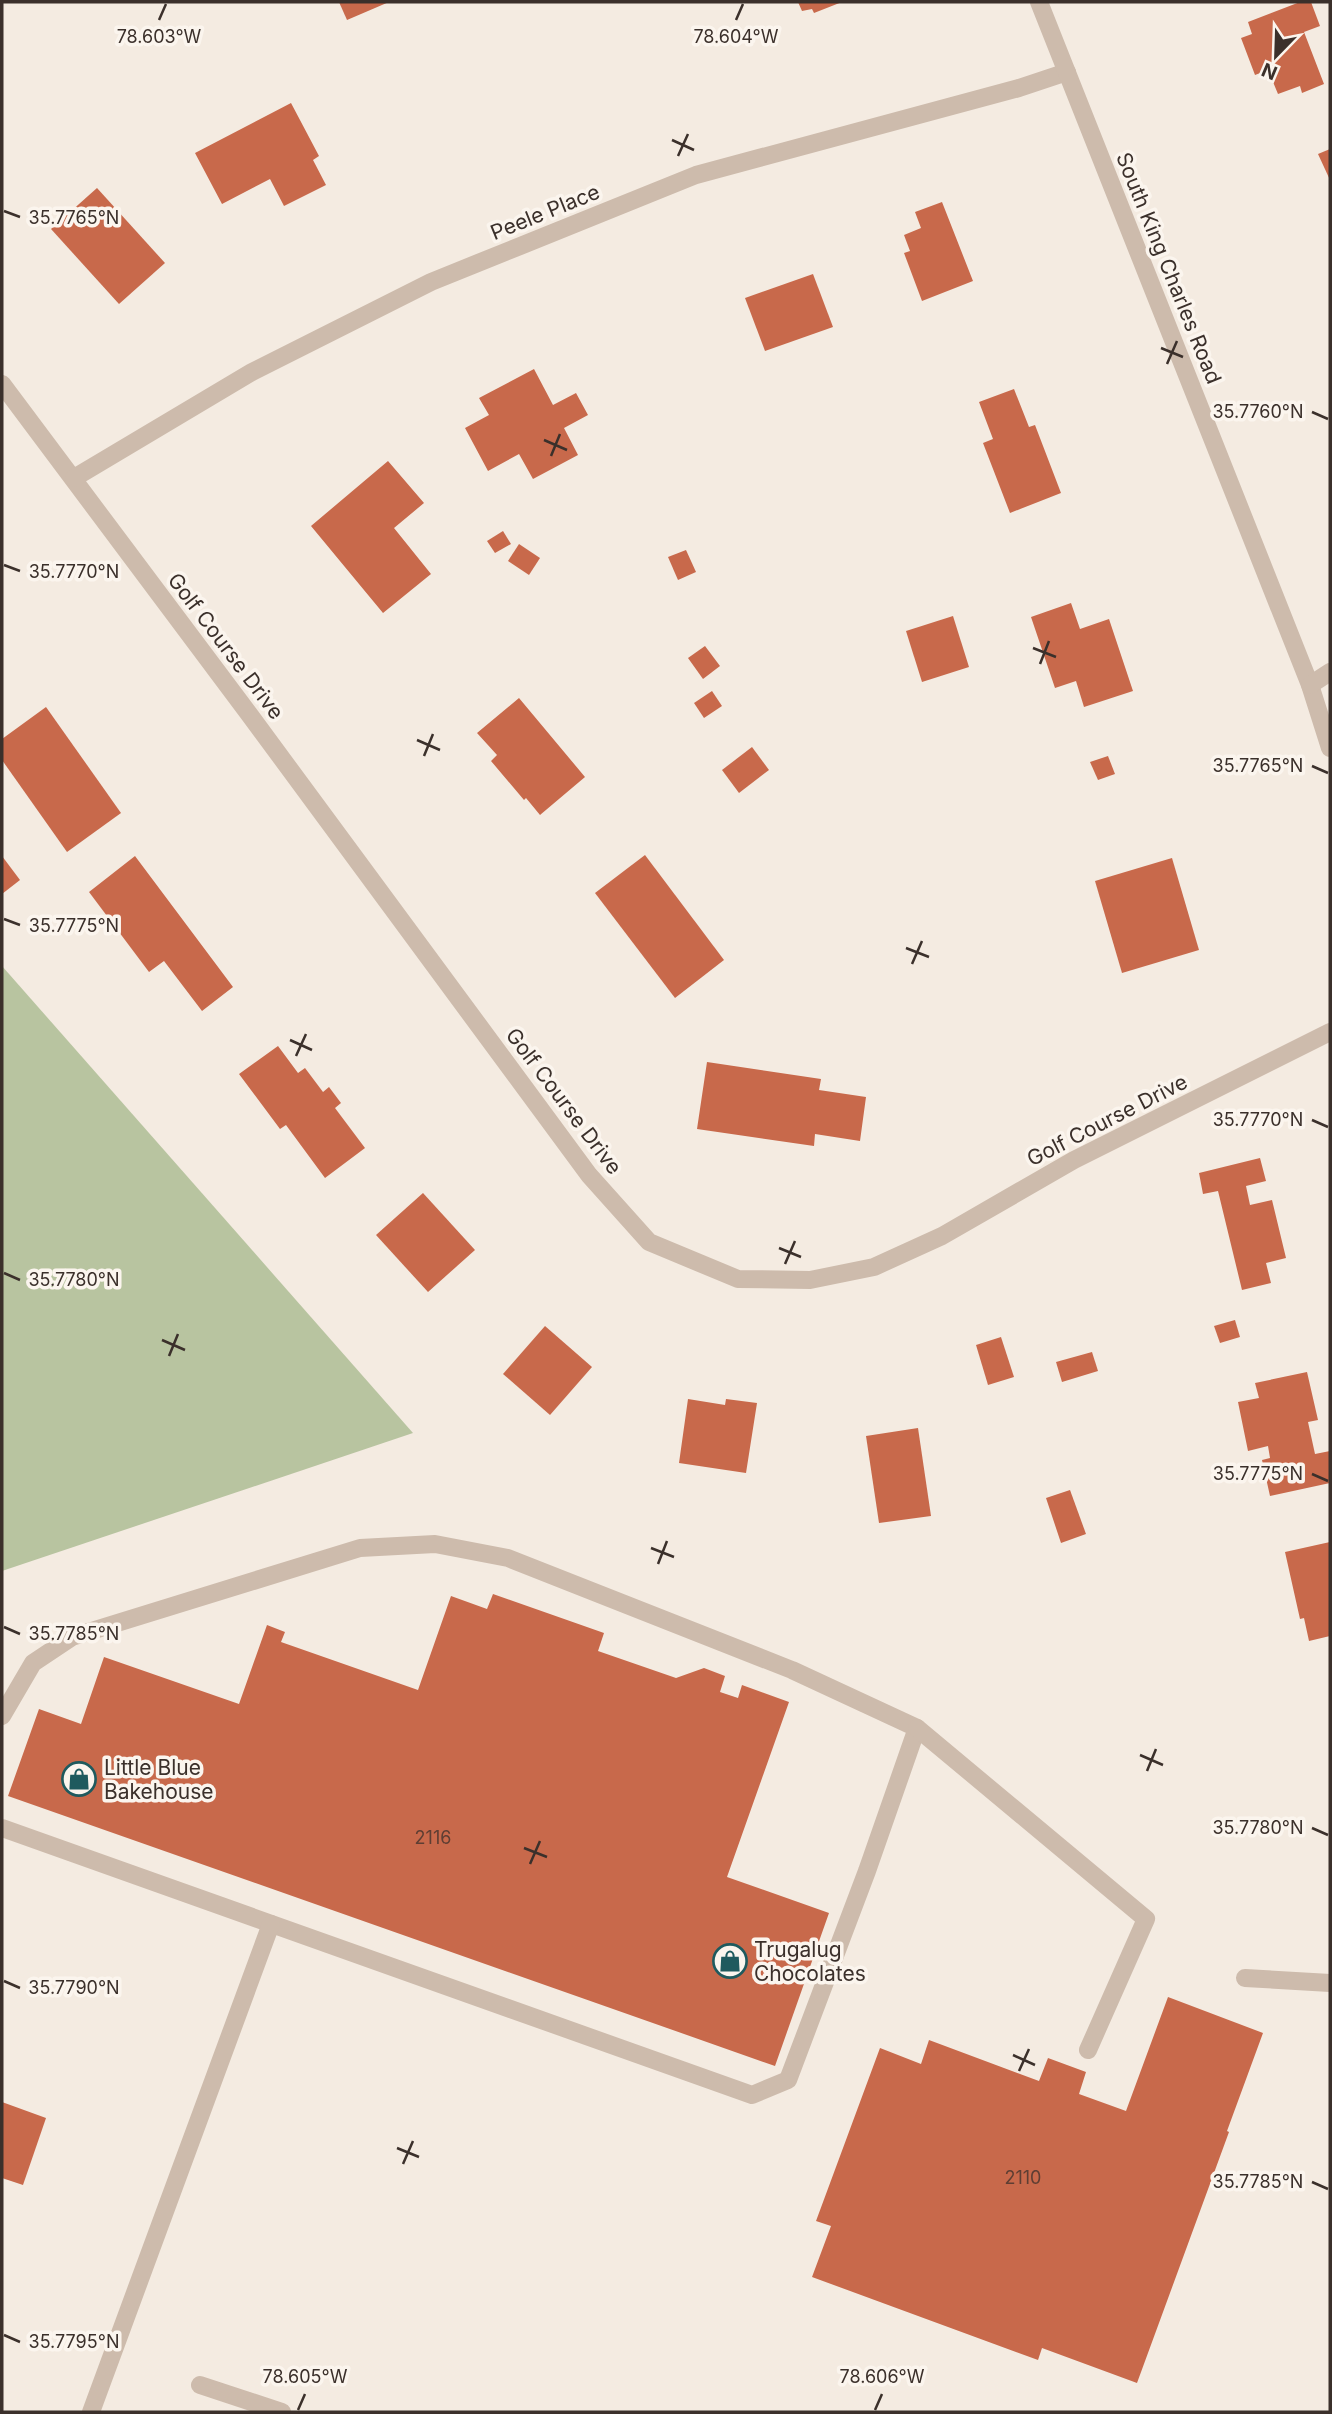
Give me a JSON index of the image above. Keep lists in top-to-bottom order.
{
  "streets": {
    "street": ["Peele Place", "South King Charles Road", "Golf Course Drive"]
  },
  "crossings": [
    ["Peele Place", "South King Charles Road"],
    ["Peele Place", "Golf Course Drive"]
  ],
  "places": {
    "shop": ["Little Blue Bakehouse", "Trugalug Chocolates"]
  },
  "house_numbers": ["2116", "2110"],
  "north": "bottom left",
  "coordinates": [
    "78.603°W",
    "78.604°W",
    "35.7765°N",
    "35.7760°N",
    "35.7770°N",
    "35.7775°N",
    "35.7780°N",
    "35.7785°N",
    "35.7790°N",
    "35.7795°N",
    "78.605°W",
    "78.606°W"
  ]
}
